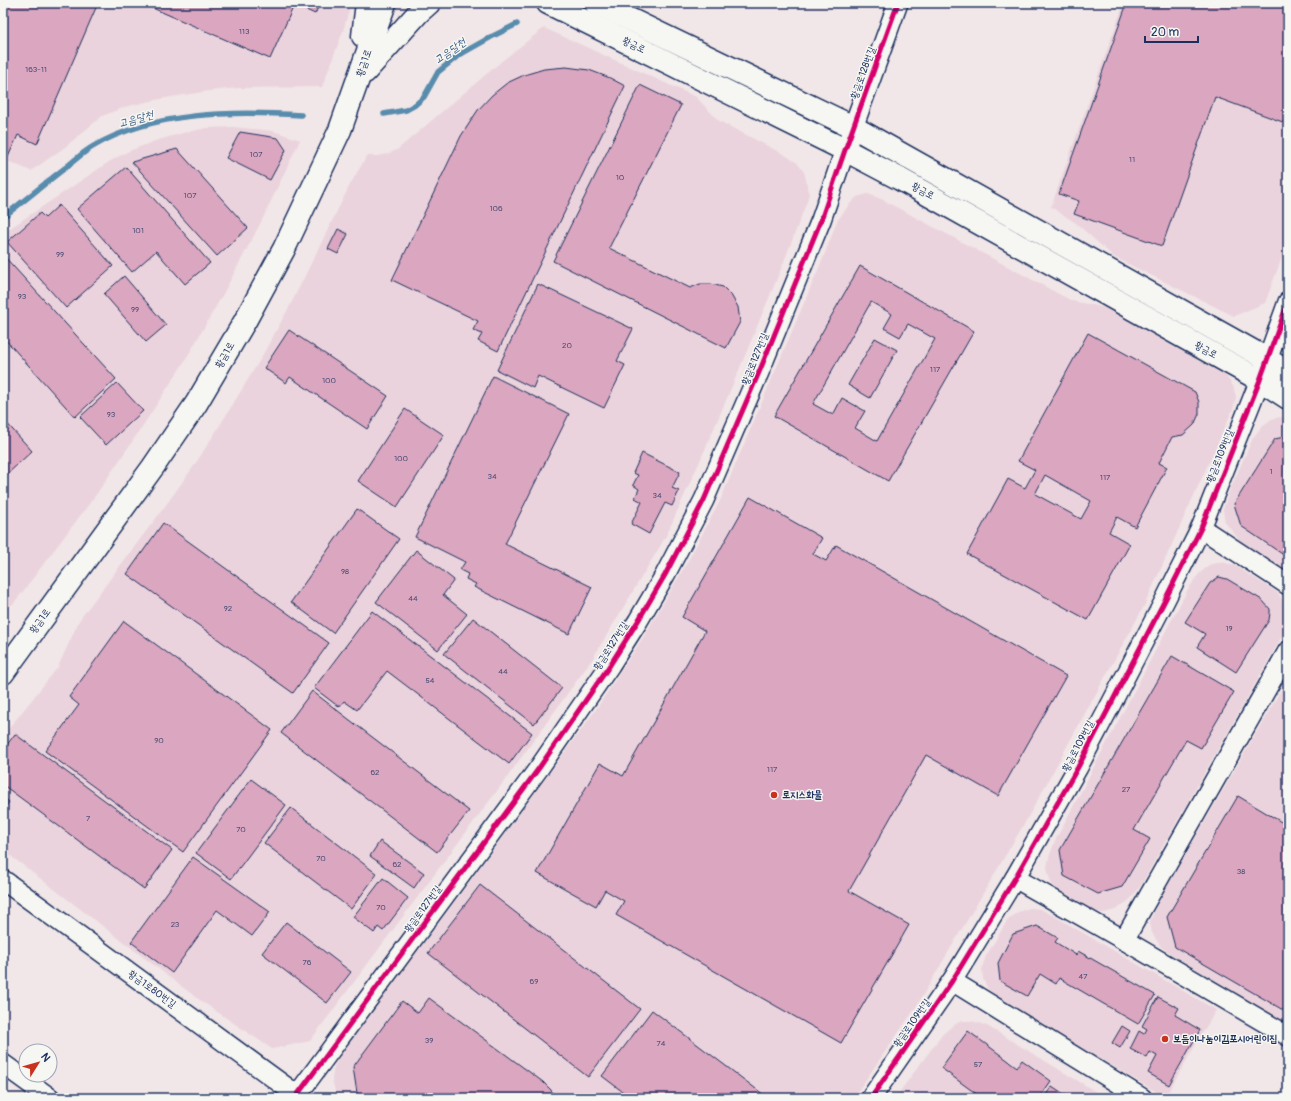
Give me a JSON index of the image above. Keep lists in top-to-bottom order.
{
  "streets": {
    "street": [
      "황금로",
      "황금1로",
      "황금로128번길",
      "황금로127번길",
      "황금로109번길",
      "황금1로80번길"
    ]
  },
  "crossings": [
    ["황금로", "황금로128번길"],
    ["황금로", "황금로127번길"],
    ["황금로", "황금로109번길"],
    ["황금로128번길", "황금로127번길"],
    ["황금로127번길", "황금1로80번길"]
  ],
  "water": ["고음달천"],
  "places": ["로지스화물", "보듬이나눔이김포시어린이집"],
  "house_numbers": [
    "113",
    "163-11",
    "107",
    "11",
    "10",
    "107",
    "106",
    "101",
    "99",
    "93",
    "99",
    "20",
    "117",
    "100",
    "93",
    "100",
    "1",
    "34",
    "117",
    "34",
    "98",
    "44",
    "92",
    "19",
    "44",
    "54",
    "90",
    "117",
    "62",
    "27",
    "7",
    "70",
    "70",
    "62",
    "38",
    "70",
    "23",
    "76",
    "47",
    "69",
    "39",
    "74",
    "57"
  ],
  "scale_bar": "20 m",
  "north": "top right"
}
